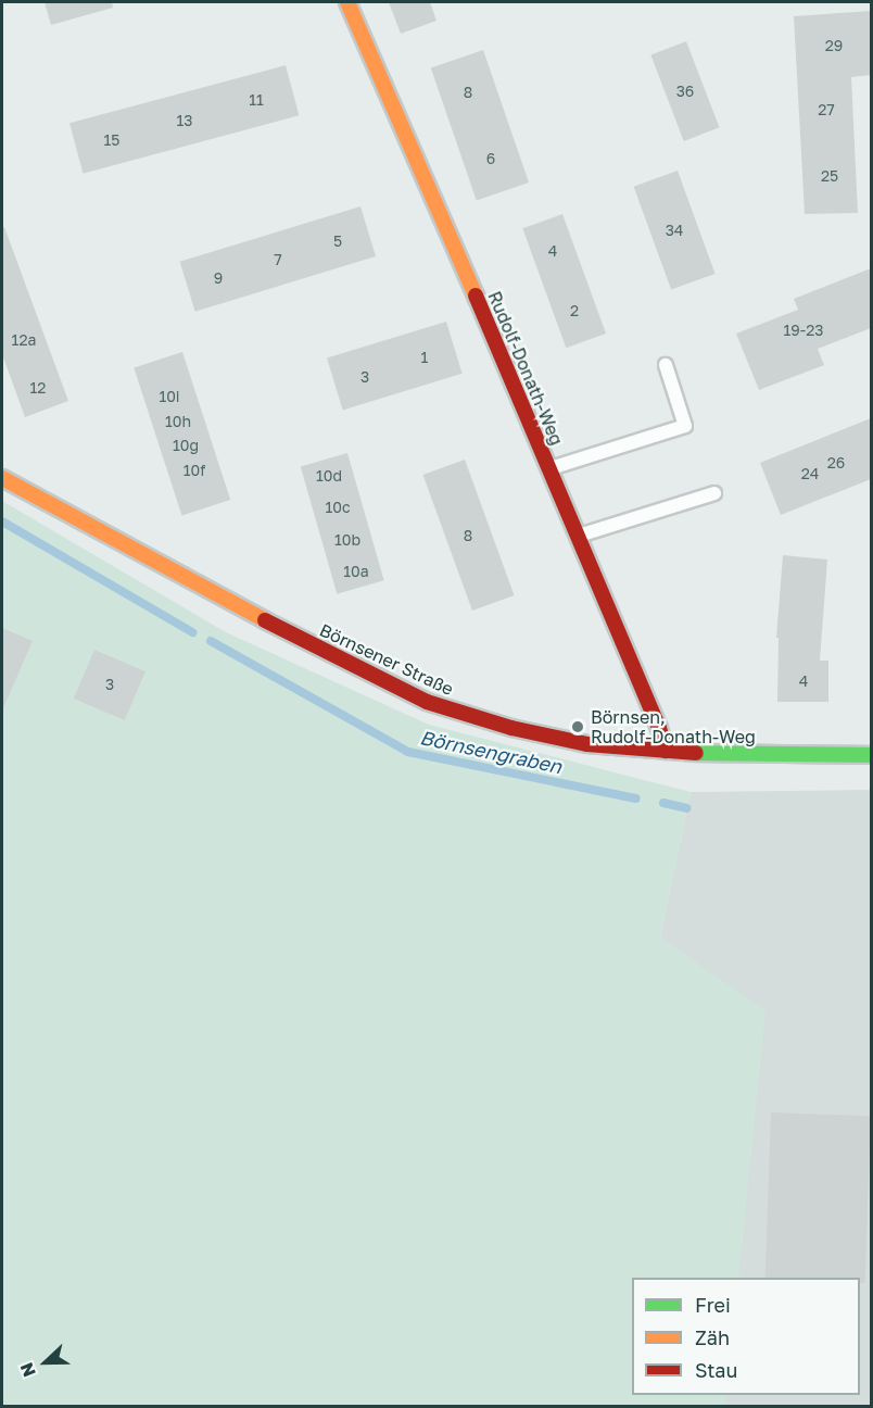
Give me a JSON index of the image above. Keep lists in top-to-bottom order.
{
  "streets": {
    "street": ["Rudolf-Donath-Weg", "Börnsener Straße"]
  },
  "crossings": [
    ["Rudolf-Donath-Weg", "Börnsener Straße"]
  ],
  "water": ["Börnsengraben"],
  "places": ["Börnsen, Rudolf-Donath-Weg"],
  "house_numbers": [
    "29",
    "36",
    "8",
    "11",
    "27",
    "13",
    "15",
    "6",
    "25",
    "34",
    "5",
    "4",
    "7",
    "9",
    "2",
    "19-23",
    "12a",
    "1",
    "3",
    "12",
    "10i",
    "10h",
    "10g",
    "26",
    "10f",
    "24",
    "10d",
    "10c",
    "8",
    "10b",
    "10a",
    "4",
    "3"
  ],
  "legend": ["Frei", "Zäh", "Stau"],
  "north": "left"
}
